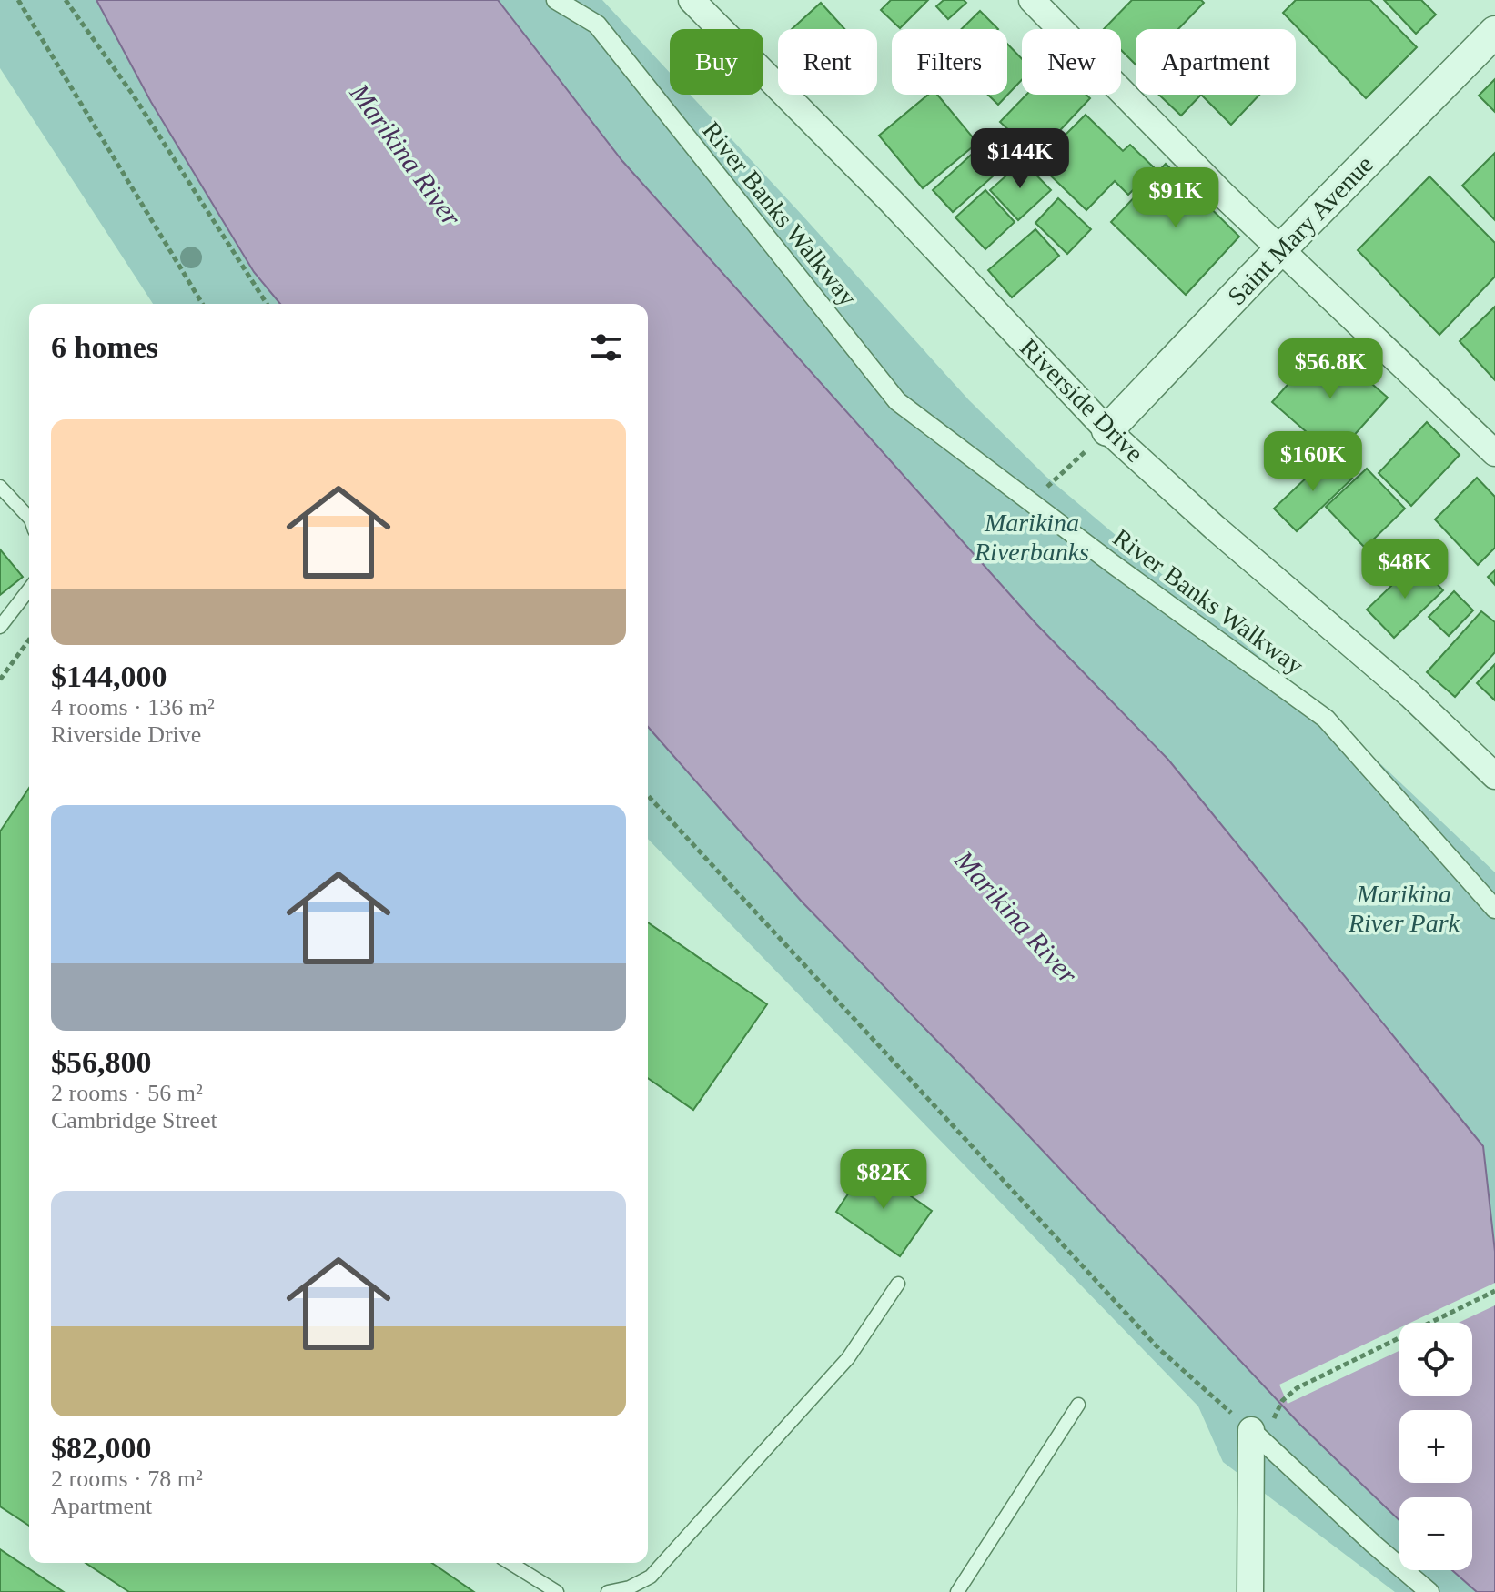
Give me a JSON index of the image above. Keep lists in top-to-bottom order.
{
  "streets": {
    "street": ["River Banks Walkway", "Saint Mary Avenue", "Riverside Drive"]
  },
  "crossings": [
    ["Saint Mary Avenue", "Riverside Drive"]
  ],
  "water": ["Marikina River"],
  "parks": ["Marikina Riverbanks", "Marikina River Park"],
  "page": {
    "chip": [
      "Buy",
      "Rent",
      "Filters",
      "New",
      "Apartment"
    ],
    "price": [
      "$144K",
      "$91K",
      "$56.8K",
      "$160K",
      "$48K",
      "$82K"
    ],
    "heading": "6 homes",
    "list": [
      {
        "name": "$144,000",
        "note": "4 rooms · 136 m² · Riverside Drive"
      },
      {
        "name": "$56,800",
        "note": "2 rooms · 56 m² · Cambridge Street"
      },
      {
        "name": "$82,000",
        "note": "2 rooms · 78 m² · Apartment"
      }
    ],
    "map_buttons": ["+", "−"]
  }
}
